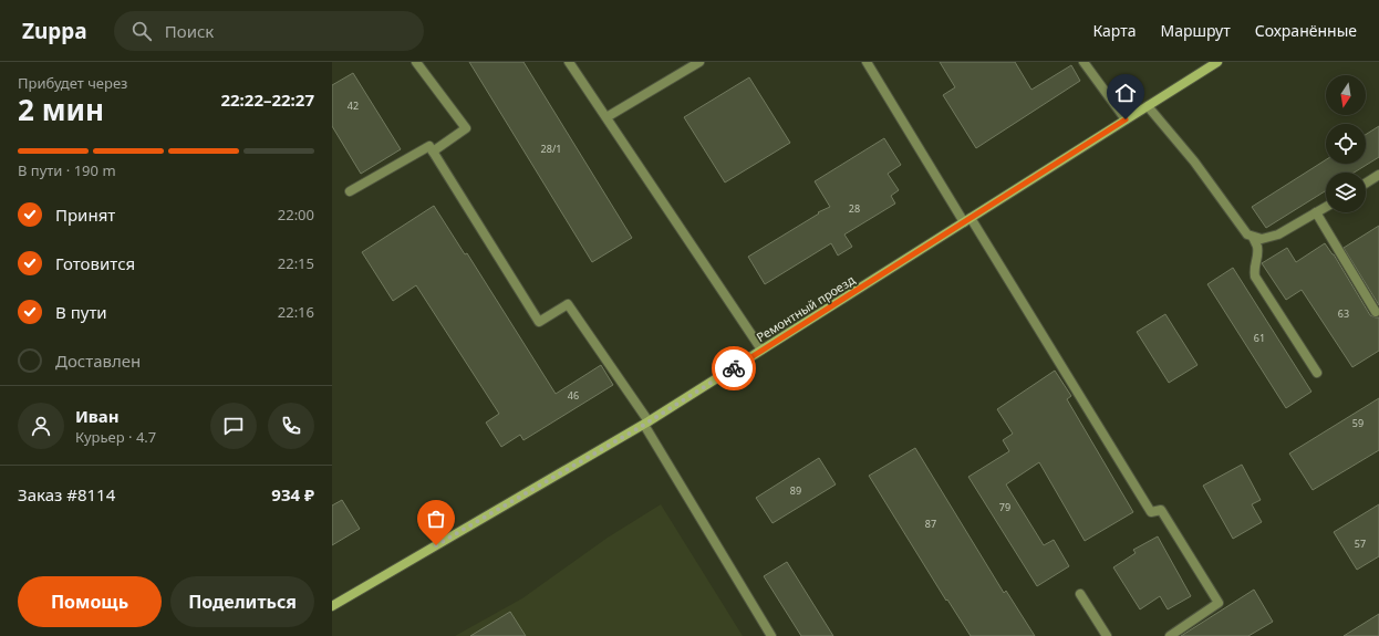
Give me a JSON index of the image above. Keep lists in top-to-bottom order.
{
  "streets": {
    "street": ["Ремонтный проезд"]
  },
  "house_numbers": [
    "42",
    "28/1",
    "28",
    "63",
    "61",
    "46",
    "59",
    "89",
    "79",
    "87",
    "57"
  ],
  "north": "bottom",
  "page": {
    "header": "Zuppa",
    "search": "Поиск",
    "nav": ["Карта", "Маршрут", "Сохранённые"],
    "heading": ["2 мин", "Прибудет через", "22:22–22:27"],
    "panel": [
      "Иван",
      "Курьер · 4.7",
      "Заказ #8114",
      "934 ₽"
    ],
    "bar": "В пути · 190 m",
    "list": [
      ["Принят", "22:00"],
      ["Готовится", "22:15"],
      ["В пути", "22:16"],
      "Доставлен"
    ],
    "buttons": ["Помощь", "Поделиться"]
  }
}
